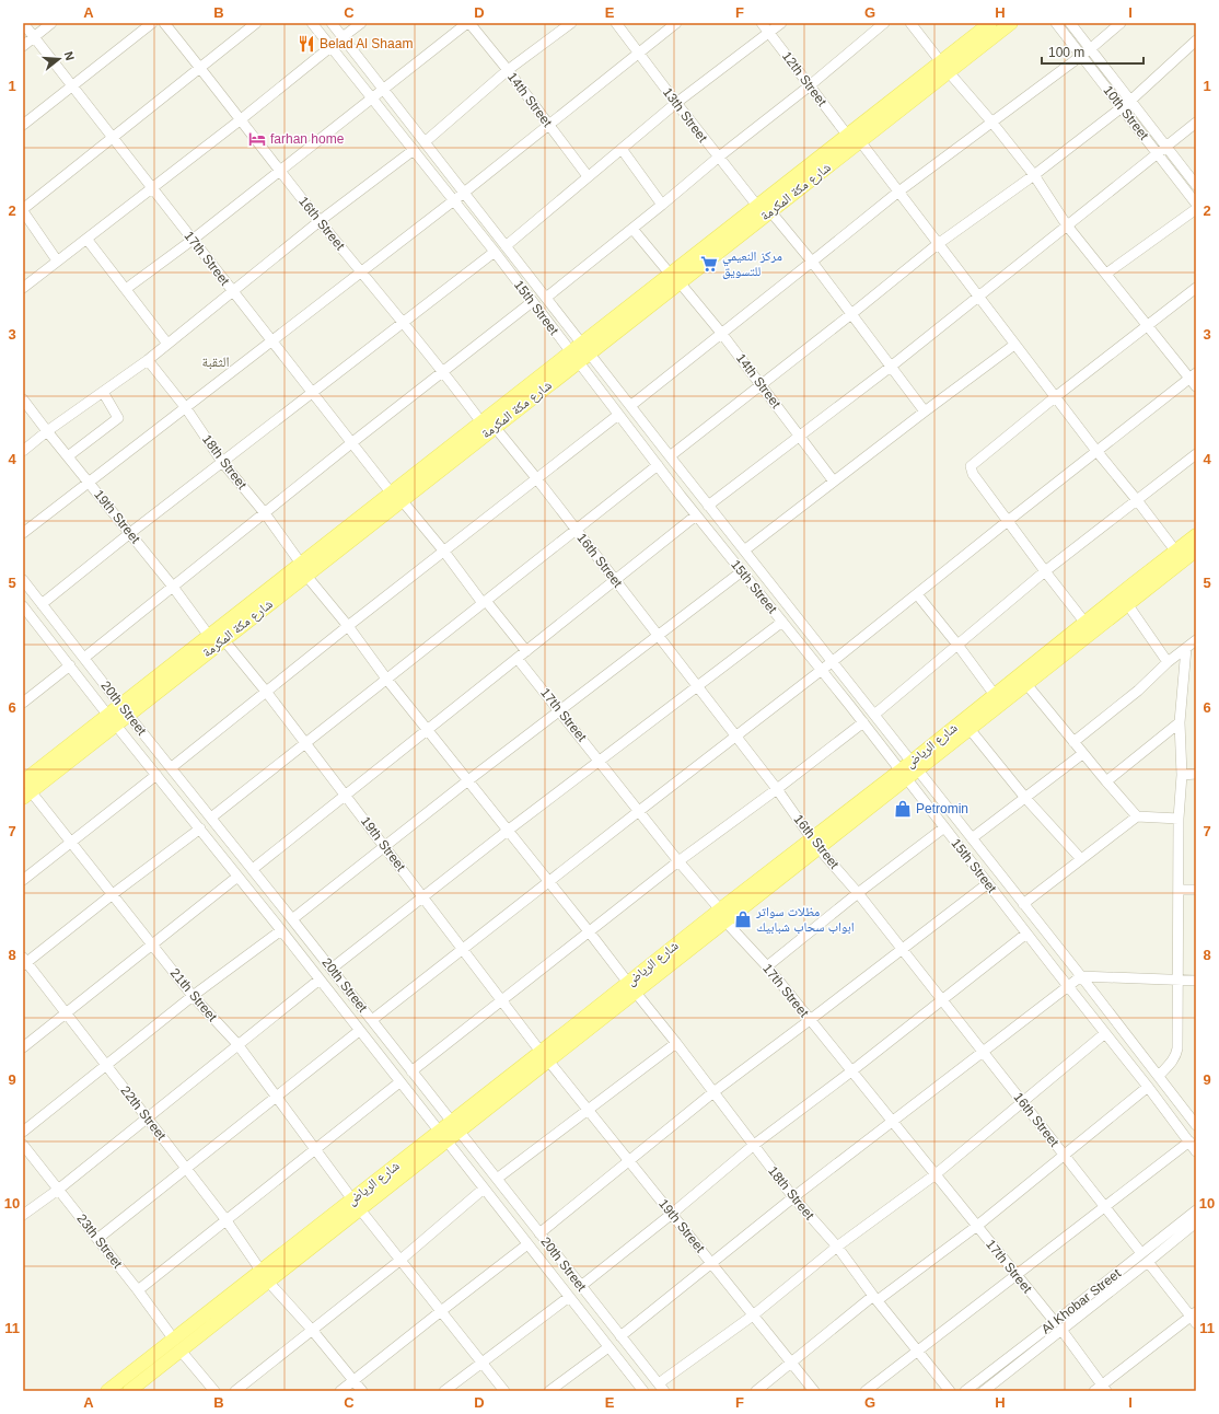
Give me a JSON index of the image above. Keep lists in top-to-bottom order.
{
  "streets": {
    "main road": ["شارع مكة المكرمة", "شارع الرياض"],
    "street": [
      "12th Street",
      "14th Street",
      "10th Street",
      "13th Street",
      "16th Street",
      "17th Street",
      "15th Street",
      "18th Street",
      "19th Street",
      "20th Street",
      "21th Street",
      "22th Street",
      "23th Street",
      "Al Khobar Street"
    ]
  },
  "crossings": [
    ["12th Street", "شارع مكة المكرمة"],
    ["14th Street", "شارع مكة المكرمة"],
    ["13th Street", "شارع مكة المكرمة"],
    ["شارع مكة المكرمة", "16th Street"],
    ["شارع مكة المكرمة", "17th Street"],
    ["شارع مكة المكرمة", "15th Street"],
    ["شارع مكة المكرمة", "18th Street"],
    ["شارع مكة المكرمة", "19th Street"],
    ["شارع مكة المكرمة", "20th Street"],
    ["شارع مكة المكرمة", "21th Street"],
    ["16th Street", "شارع الرياض"],
    ["16th Street", "Al Khobar Street"],
    ["17th Street", "شارع الرياض"],
    ["17th Street", "Al Khobar Street"],
    ["15th Street", "شارع الرياض"],
    ["18th Street", "شارع الرياض"],
    ["19th Street", "شارع الرياض"],
    ["20th Street", "شارع الرياض"],
    ["شارع الرياض", "21th Street"],
    ["شارع الرياض", "22th Street"],
    ["شارع الرياض", "23th Street"]
  ],
  "districts": ["الثقبة"],
  "places": {
    "restaurant": ["Belad Al Shaam"],
    "hotel": ["farhan home"],
    "supermarket": ["مركز النعيمي للتسويق"],
    "shop": ["Petromin", "مظلات سواتر ابواب سحاب شبابيك"]
  },
  "scale_bar": "100 m",
  "north": "right",
  "grid": {
    "columns": [
      "A",
      "B",
      "C",
      "D",
      "E",
      "F",
      "G",
      "H",
      "I"
    ],
    "rows": [
      "1",
      "2",
      "3",
      "4",
      "5",
      "6",
      "7",
      "8",
      "9",
      "10",
      "11"
    ]
  }
}
